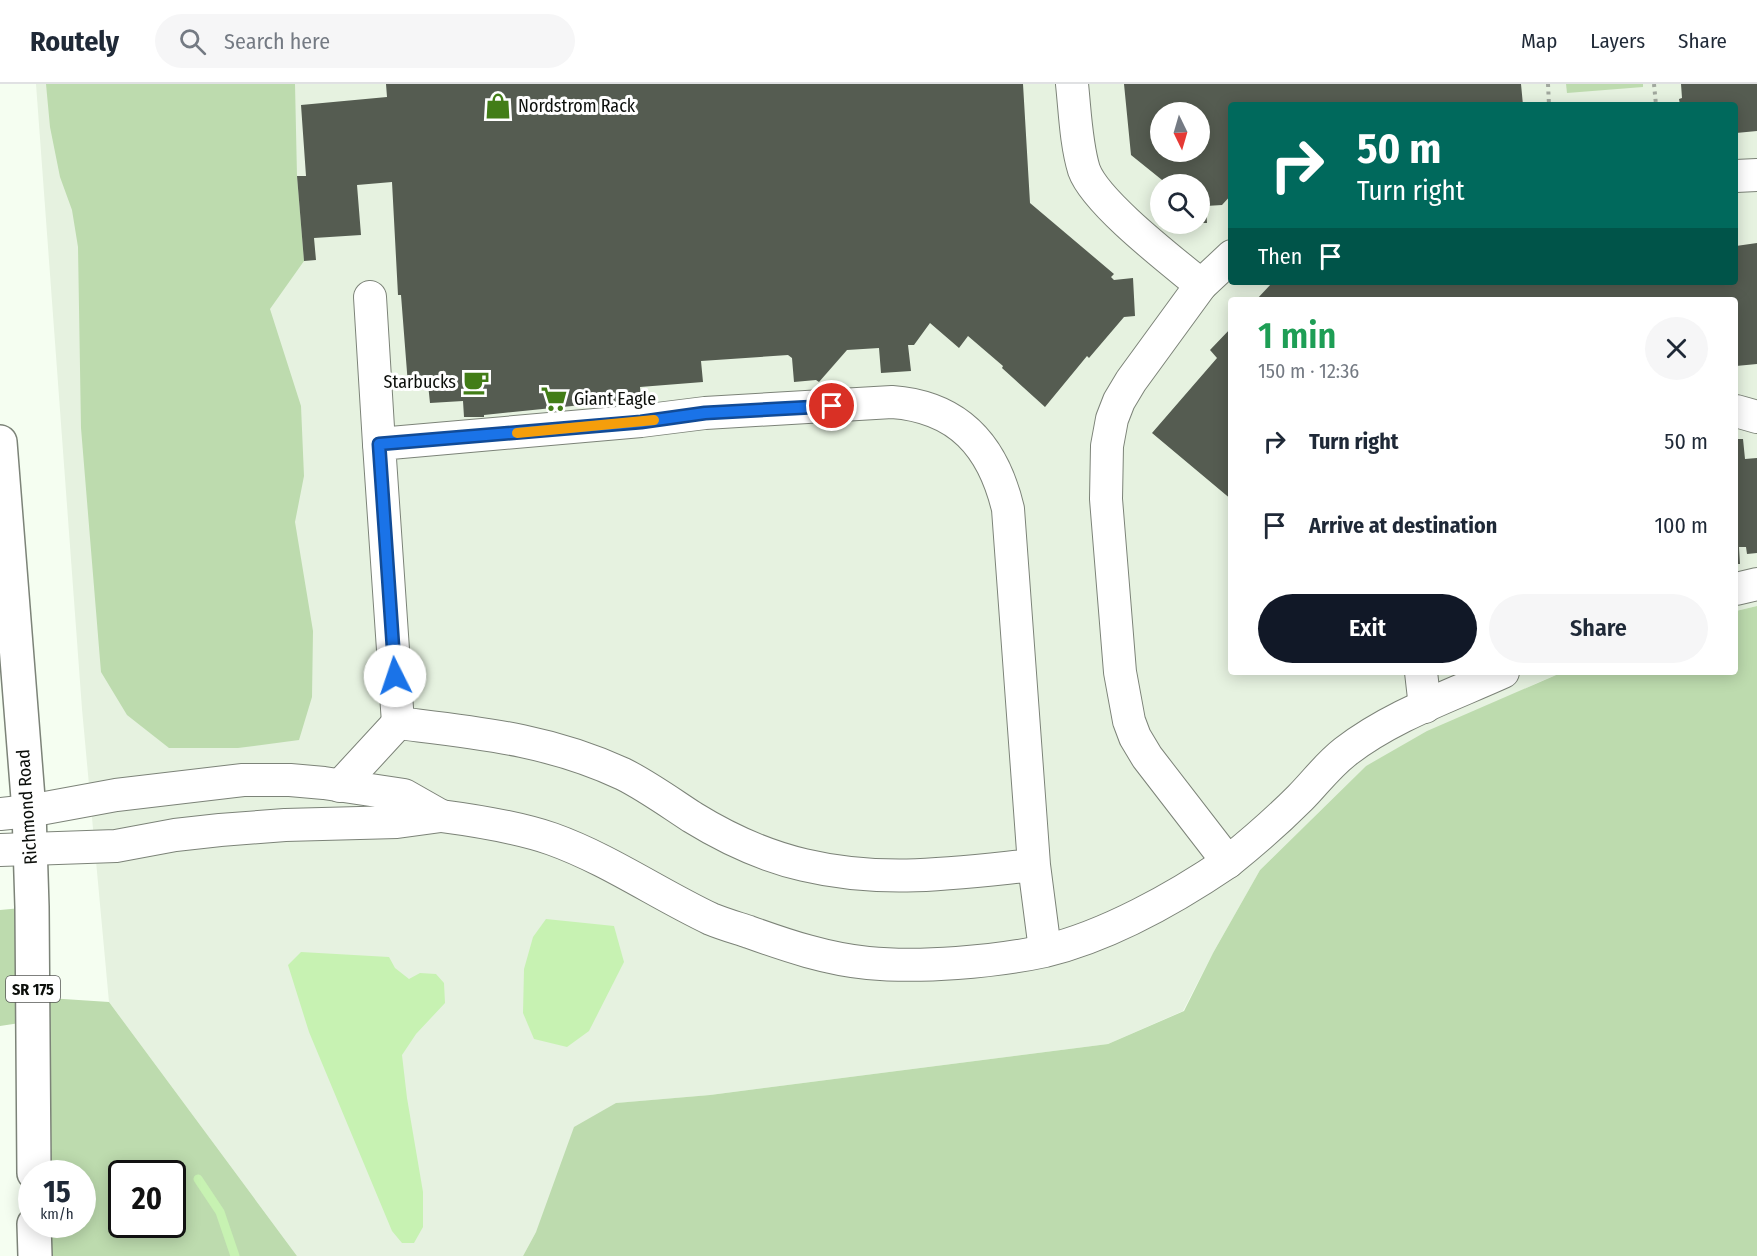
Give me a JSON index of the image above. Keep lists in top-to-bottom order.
{
  "streets": {
    "main road": ["Richmond Road", "SR 175"]
  },
  "places": {
    "shop": ["Nordstrom Rack"],
    "cafe": ["Starbucks"],
    "supermarket": ["Giant Eagle"]
  },
  "north": "bottom",
  "page": {
    "header": "Routely",
    "search": "Search here",
    "nav": ["Map", "Layers", "Share"],
    "turn": ["50 m", "Turn right"],
    "then": "Then",
    "heading": ["1 min", "150 m · 12:36"],
    "list": [
      {
        "name": "Turn right",
        "value": "50 m"
      },
      {
        "name": "Arrive at destination",
        "value": "100 m"
      }
    ],
    "buttons": ["Exit", "Share"],
    "speed": "15 km/h",
    "limit": "20"
  }
}
